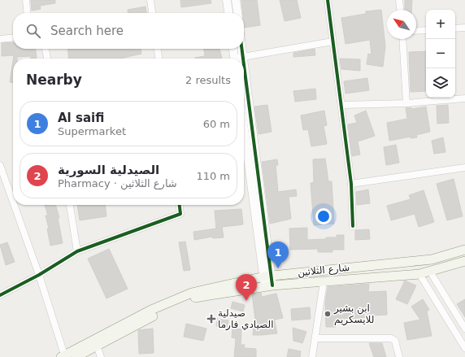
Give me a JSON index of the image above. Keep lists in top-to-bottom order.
{
  "streets": {
    "main road": ["شارع الثلاثين"]
  },
  "places": {
    "other": ["ابن بشير للايسكريم"],
    "health": ["صيدلية الصيادي فارما"]
  },
  "north": "top left",
  "page": {
    "map_buttons": ["+", "−"],
    "search": "Search here",
    "heading": ["Nearby", "2 results"],
    "list": [
      {
        "mark": "1",
        "name": "Al saifi",
        "note": "Supermarket",
        "value": "60 m"
      },
      {
        "mark": "2",
        "name": "الصيدلية السورية",
        "note": "Pharmacy · شارع الثلاثين",
        "value": "110 m"
      }
    ],
    "pins": ["1", "2"]
  }
}
